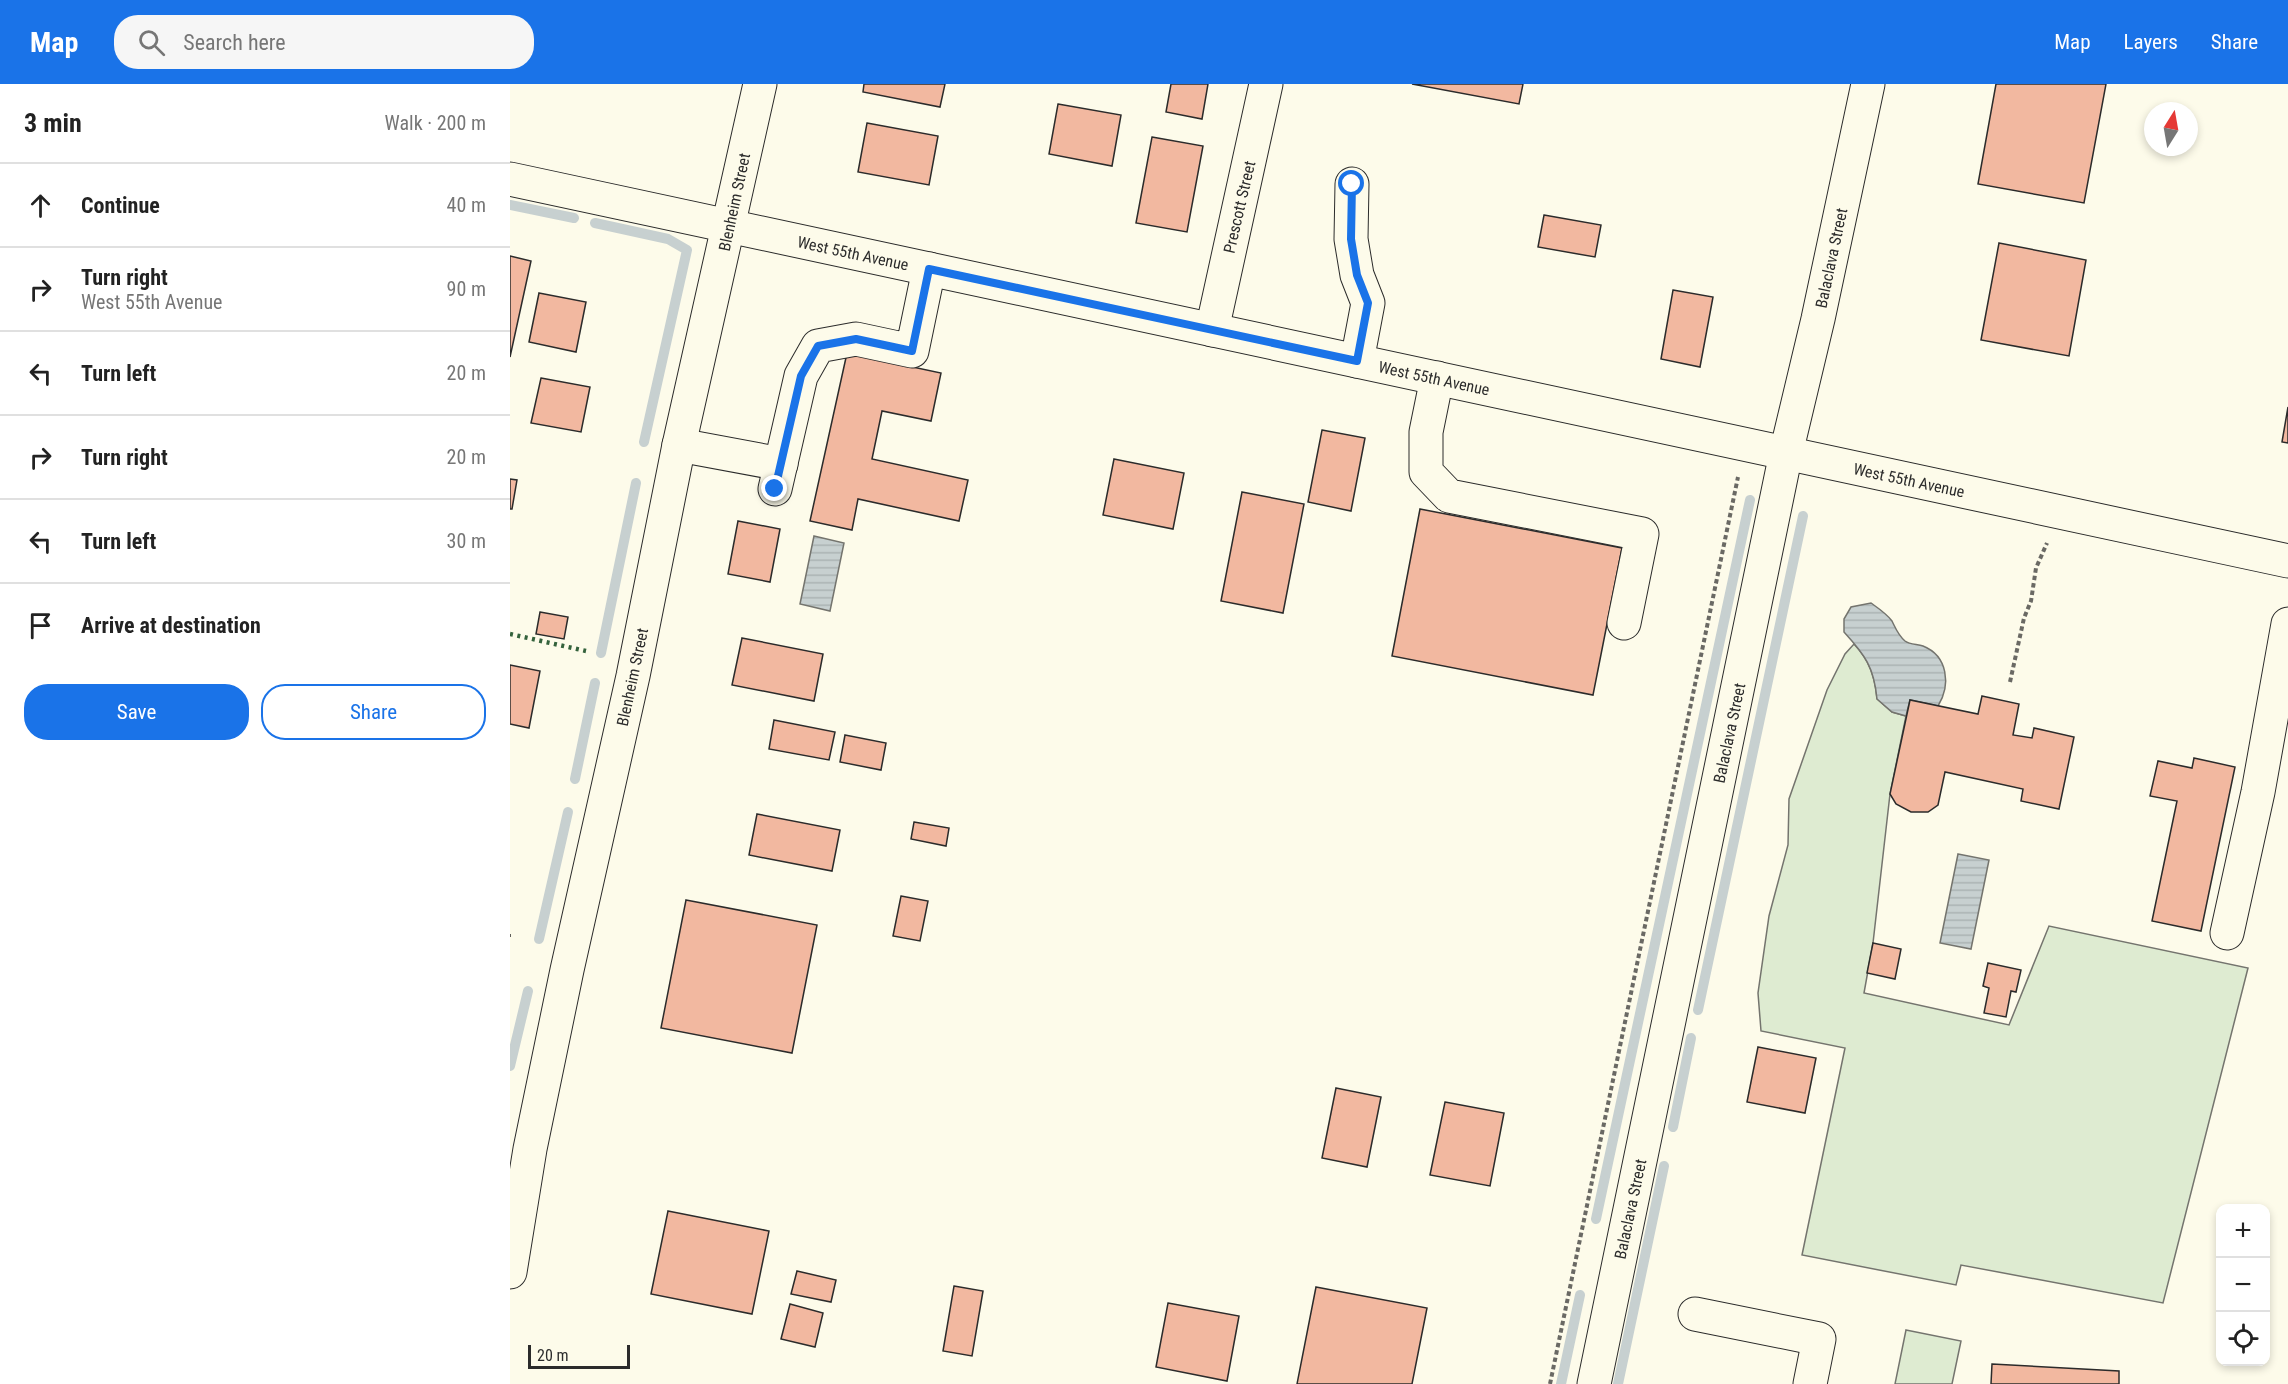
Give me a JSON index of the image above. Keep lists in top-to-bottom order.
{
  "streets": {
    "street": [
      "Blenheim Street",
      "Prescott Street",
      "West 55th Avenue",
      "Balaclava Street"
    ]
  },
  "crossings": [
    ["Blenheim Street", "West 55th Avenue"],
    ["Prescott Street", "West 55th Avenue"],
    ["West 55th Avenue", "Balaclava Street"]
  ],
  "scale_bar": "20 m",
  "north": "top",
  "page": {
    "header": "Map",
    "search": "Search here",
    "nav": ["Map", "Layers", "Share"],
    "heading": ["3 min", "Walk · 200 m"],
    "list": [
      ["Continue", "40 m"],
      ["Turn right", "West 55th Avenue", "90 m"],
      ["Turn left", "20 m"],
      ["Turn right", "20 m"],
      ["Turn left", "30 m"],
      "Arrive at destination"
    ],
    "buttons": ["Save", "Share"],
    "map_buttons": ["+", "−"],
    "scale": "20 m"
  }
}
